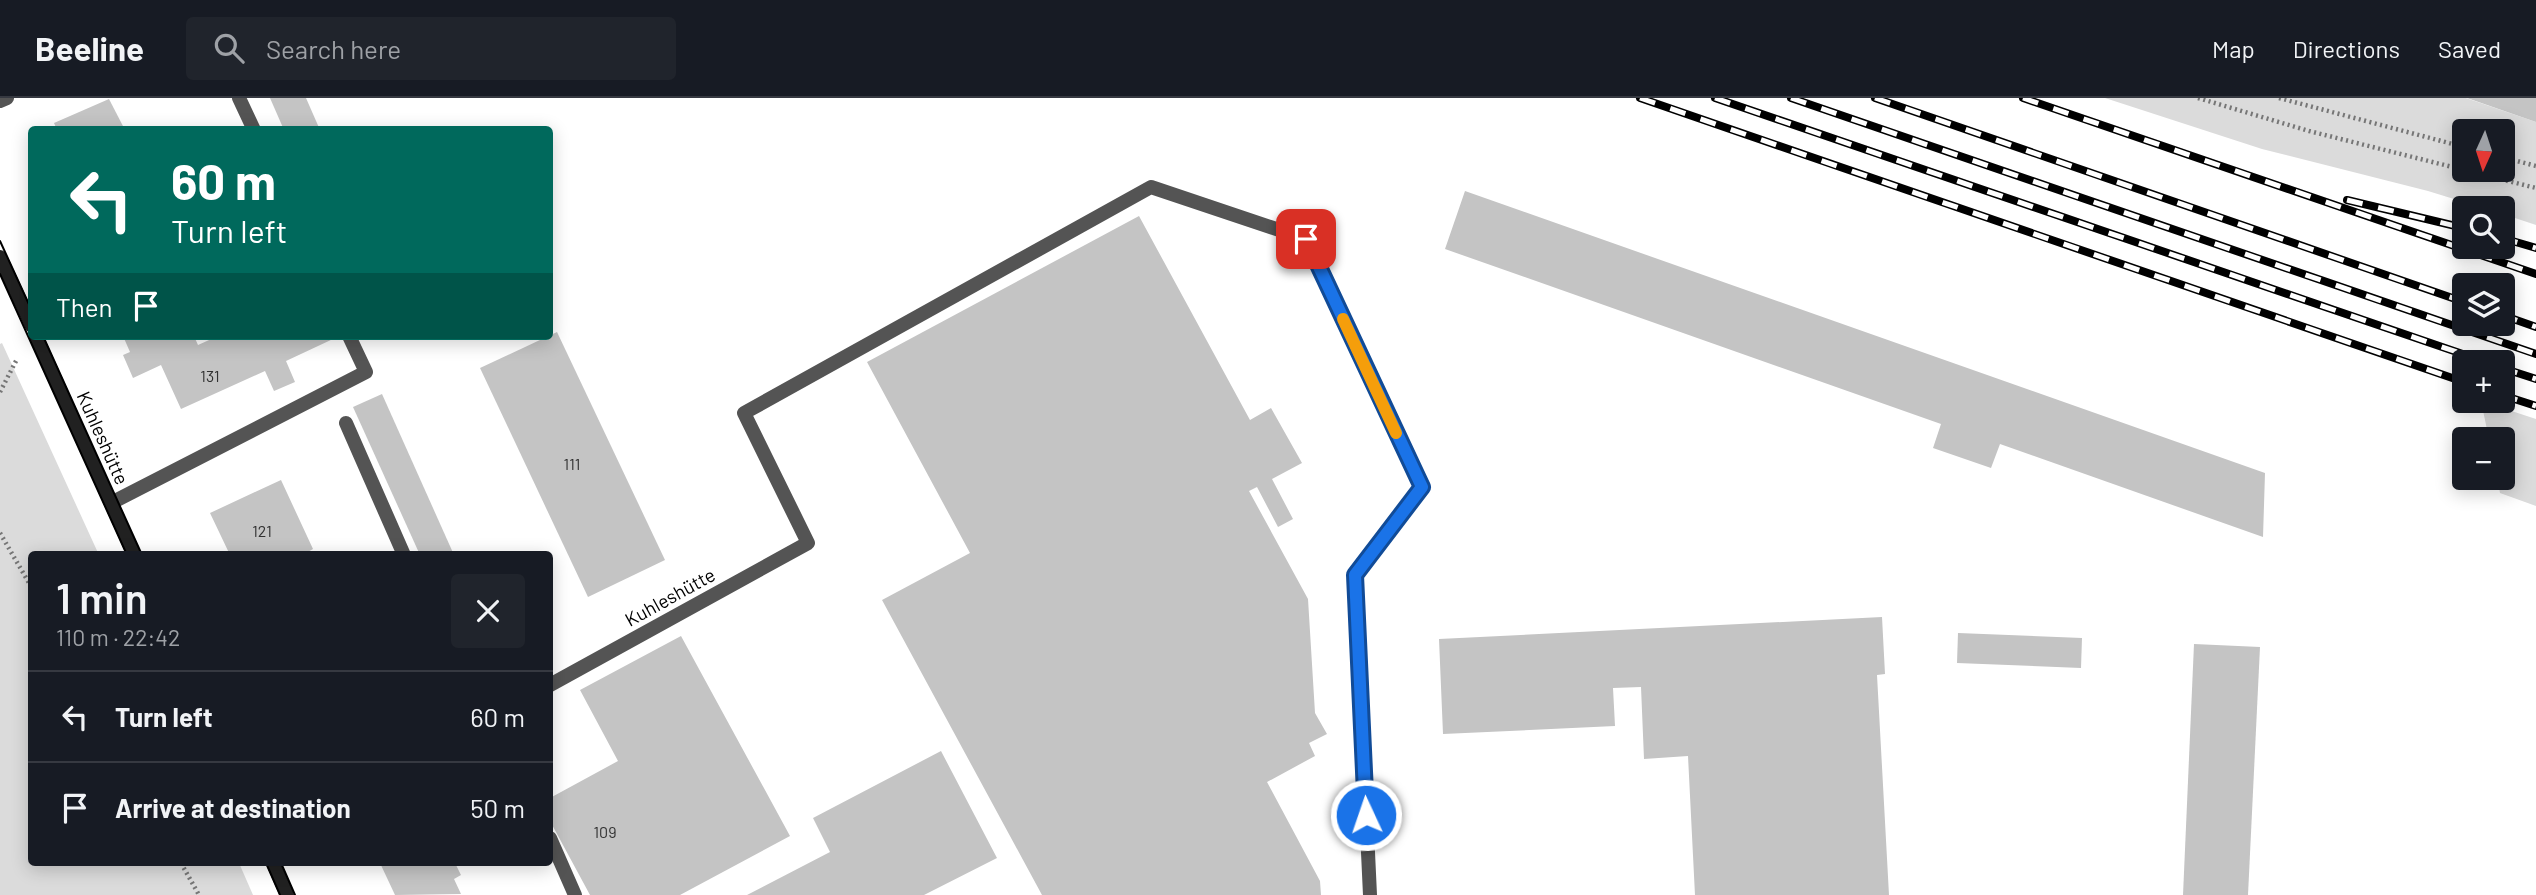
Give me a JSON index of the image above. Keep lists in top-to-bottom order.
{
  "streets": {
    "street": ["Kuhleshütte"]
  },
  "house_numbers": [
    "131",
    "111",
    "121",
    "109"
  ],
  "north": "bottom",
  "page": {
    "header": "Beeline",
    "search": "Search here",
    "nav": ["Map", "Directions", "Saved"],
    "map_buttons": ["+", "−"],
    "turn": ["60 m", "Turn left"],
    "then": "Then",
    "heading": ["1 min", "110 m · 22:42"],
    "list": [
      {
        "name": "Turn left",
        "value": "60 m"
      },
      {
        "name": "Arrive at destination",
        "value": "50 m"
      }
    ]
  }
}
